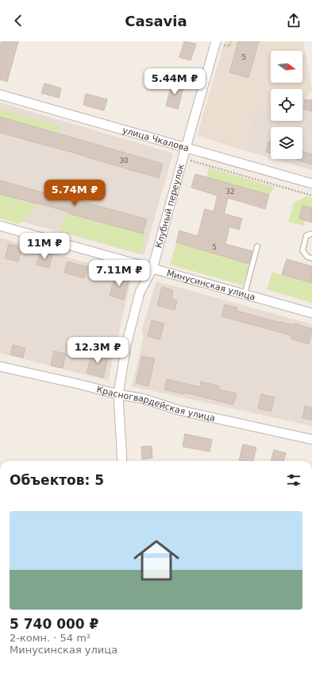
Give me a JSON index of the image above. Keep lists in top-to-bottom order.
{
  "streets": {
    "street": [
      "улица Чкалова",
      "Клубный переулок",
      "Минусинская улица",
      "Красногвардейская улица"
    ]
  },
  "crossings": [
    ["улица Чкалова", "Клубный переулок"],
    ["Клубный переулок", "Минусинская улица"],
    ["Клубный переулок", "Красногвардейская улица"]
  ],
  "house_numbers": [
    "5",
    "30",
    "32",
    "5"
  ],
  "north": "right",
  "page": {
    "header": "Casavia",
    "price": [
      "5.44M ₽",
      "5.74M ₽",
      "11M ₽",
      "7.11M ₽",
      "12.3M ₽"
    ],
    "heading": "Объектов: 5",
    "list": [
      {
        "name": "5 740 000 ₽",
        "note": "2-комн. · 54 m² · Минусинская улица"
      }
    ]
  }
}
